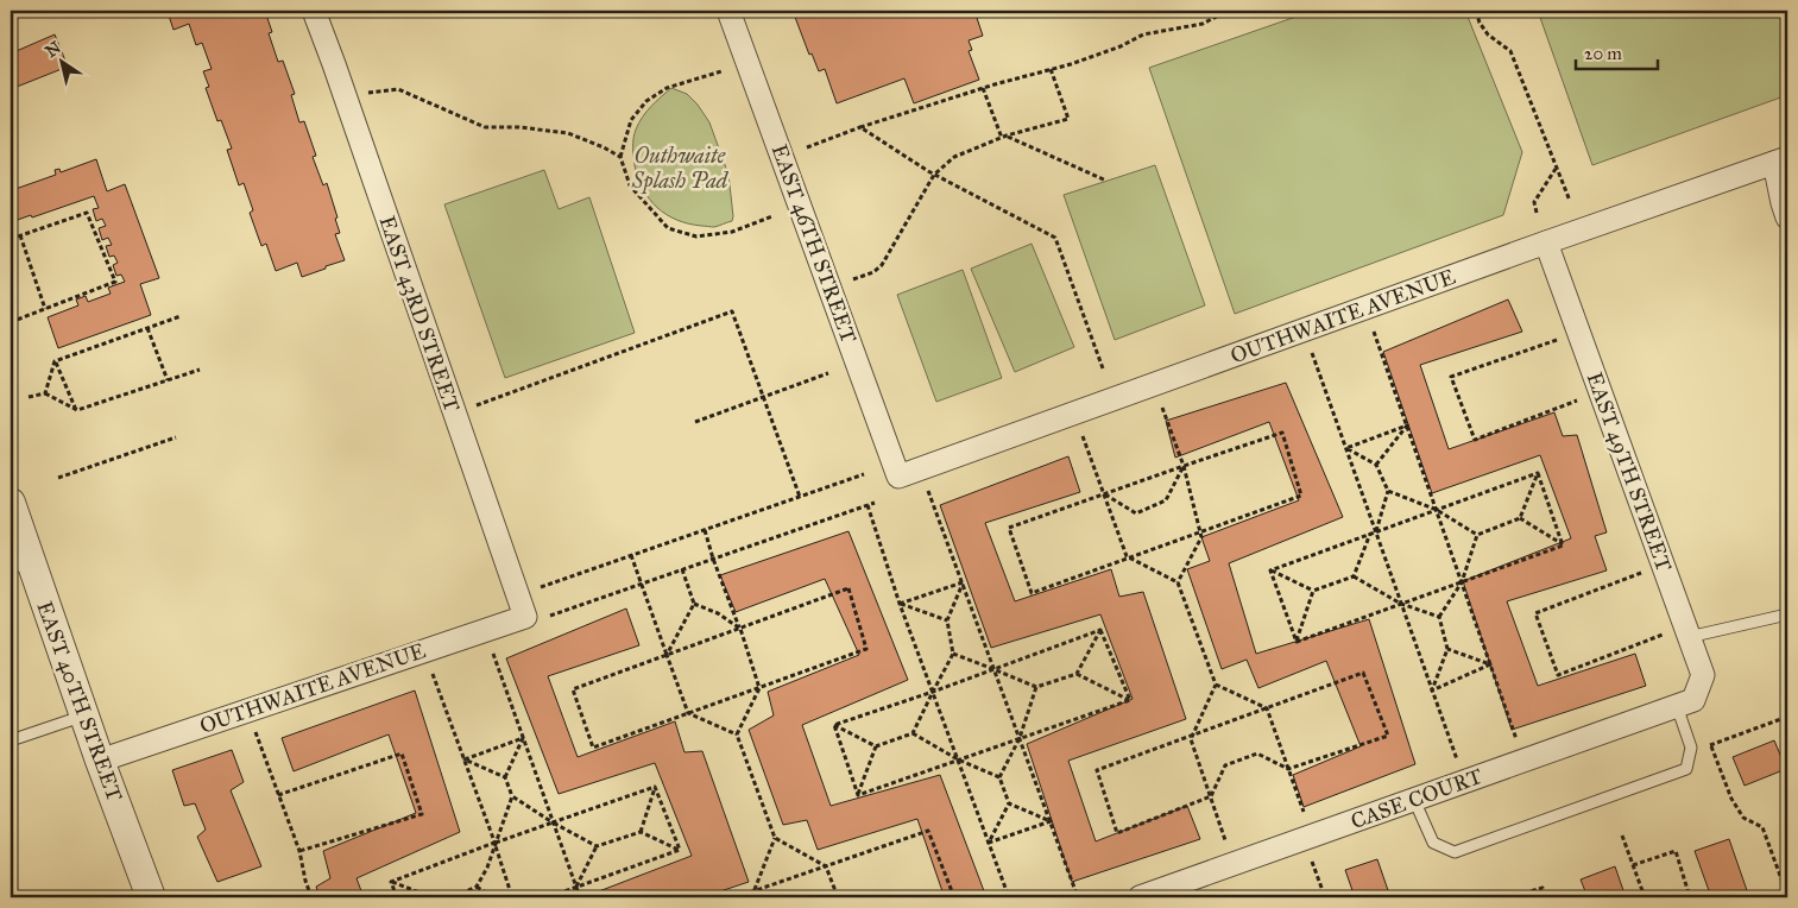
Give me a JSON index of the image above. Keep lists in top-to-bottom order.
{
  "streets": {
    "street": [
      "EAST 46TH STREET",
      "EAST 43RD STREET",
      "OUTHWAITE AVENUE",
      "EAST 49TH STREET",
      "EAST 40TH STREET",
      "CASE COURT"
    ]
  },
  "crossings": [
    ["EAST 46TH STREET", "OUTHWAITE AVENUE"],
    ["EAST 43RD STREET", "OUTHWAITE AVENUE"],
    ["OUTHWAITE AVENUE", "EAST 49TH STREET"],
    ["OUTHWAITE AVENUE", "EAST 40TH STREET"],
    ["EAST 49TH STREET", "CASE COURT"]
  ],
  "parks": ["Outhwaite Splash Pad"],
  "scale_bar": "20 m",
  "north": "top left"
}
